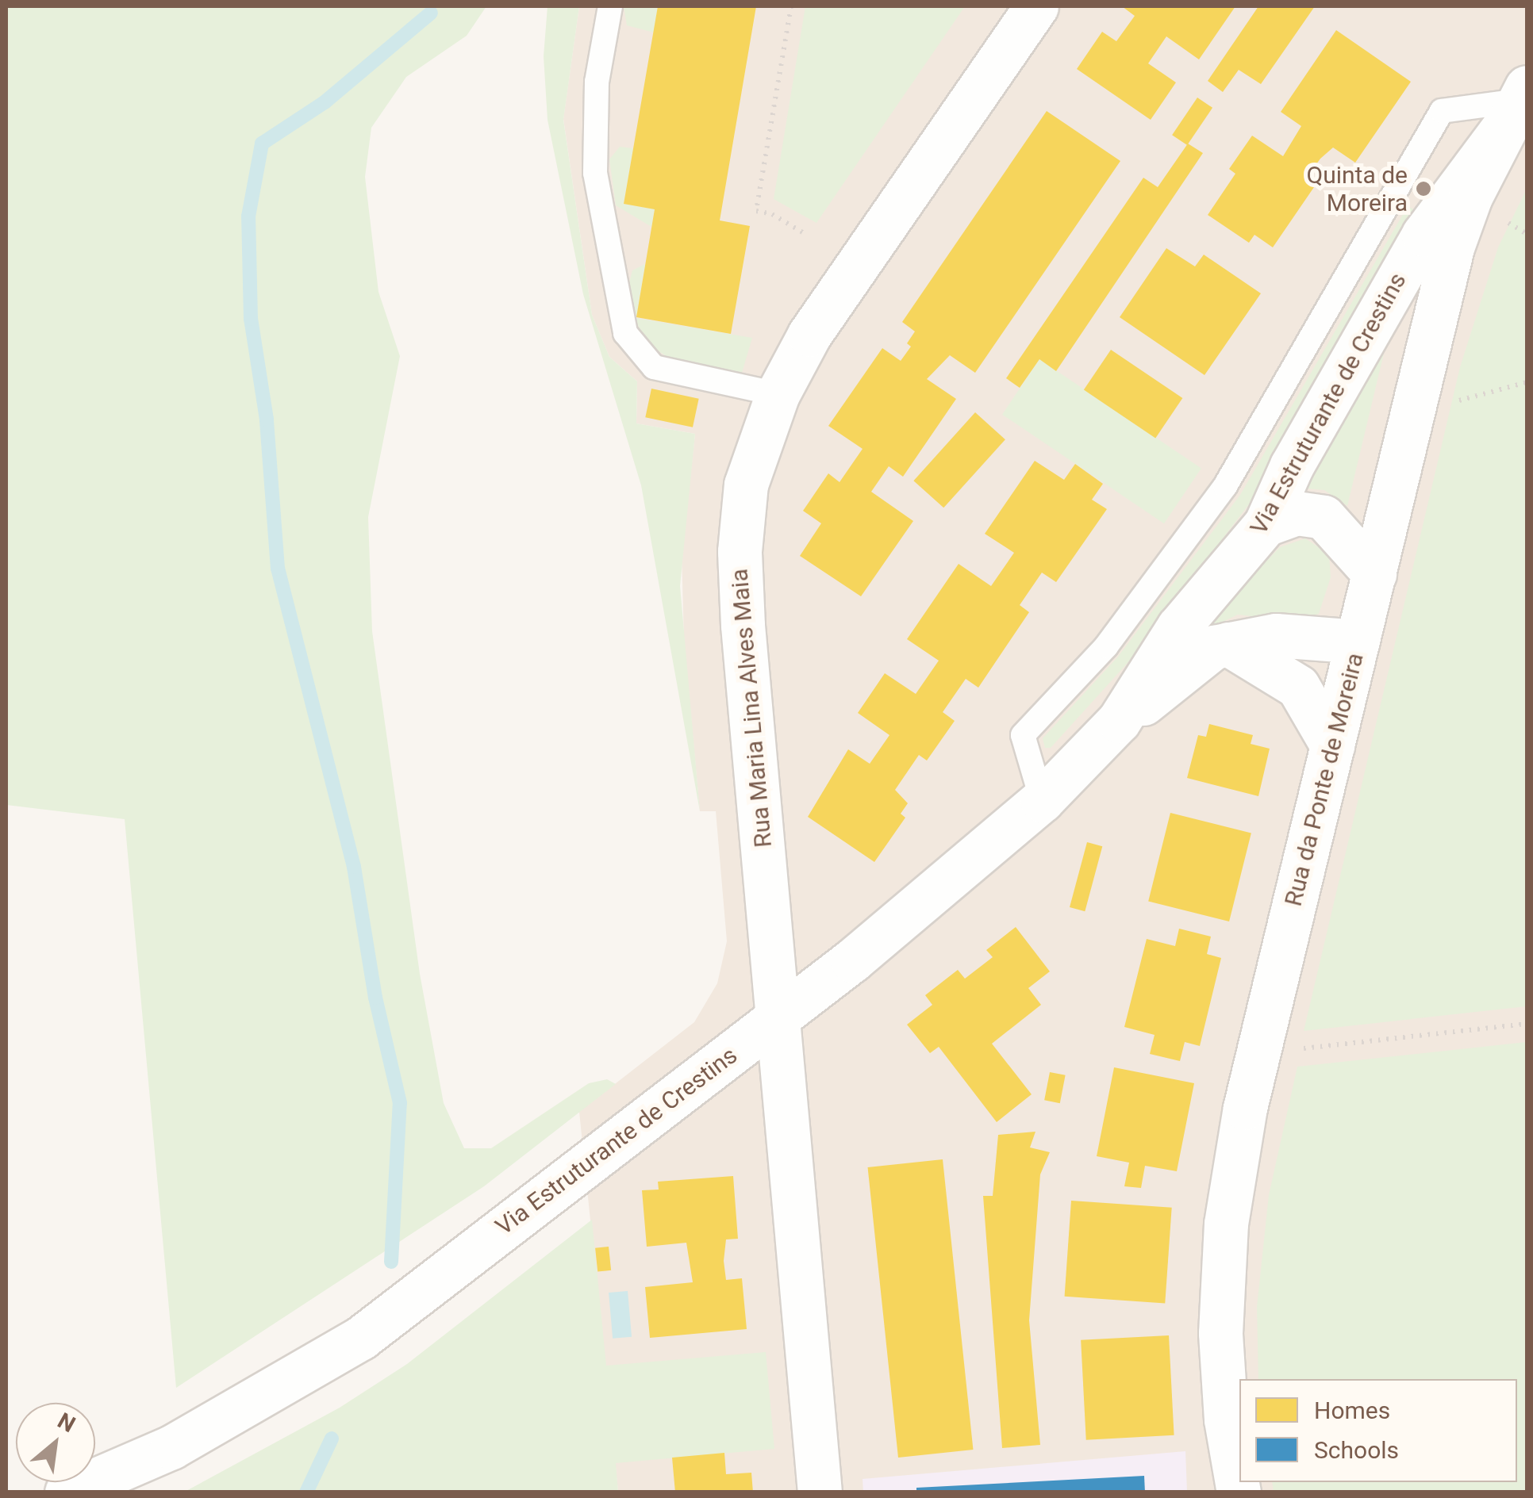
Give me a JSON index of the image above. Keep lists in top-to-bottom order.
{
  "streets": {
    "main road": ["Via Estruturante de Crestins", "Rua Maria Lina Alves Maia", "Rua da Ponte de Moreira"]
  },
  "crossings": [
    ["Via Estruturante de Crestins", "Rua Maria Lina Alves Maia"],
    ["Via Estruturante de Crestins", "Rua da Ponte de Moreira"]
  ],
  "places": ["Quinta de Moreira"],
  "legend": ["Homes", "Schools"],
  "north": "top right"
}
